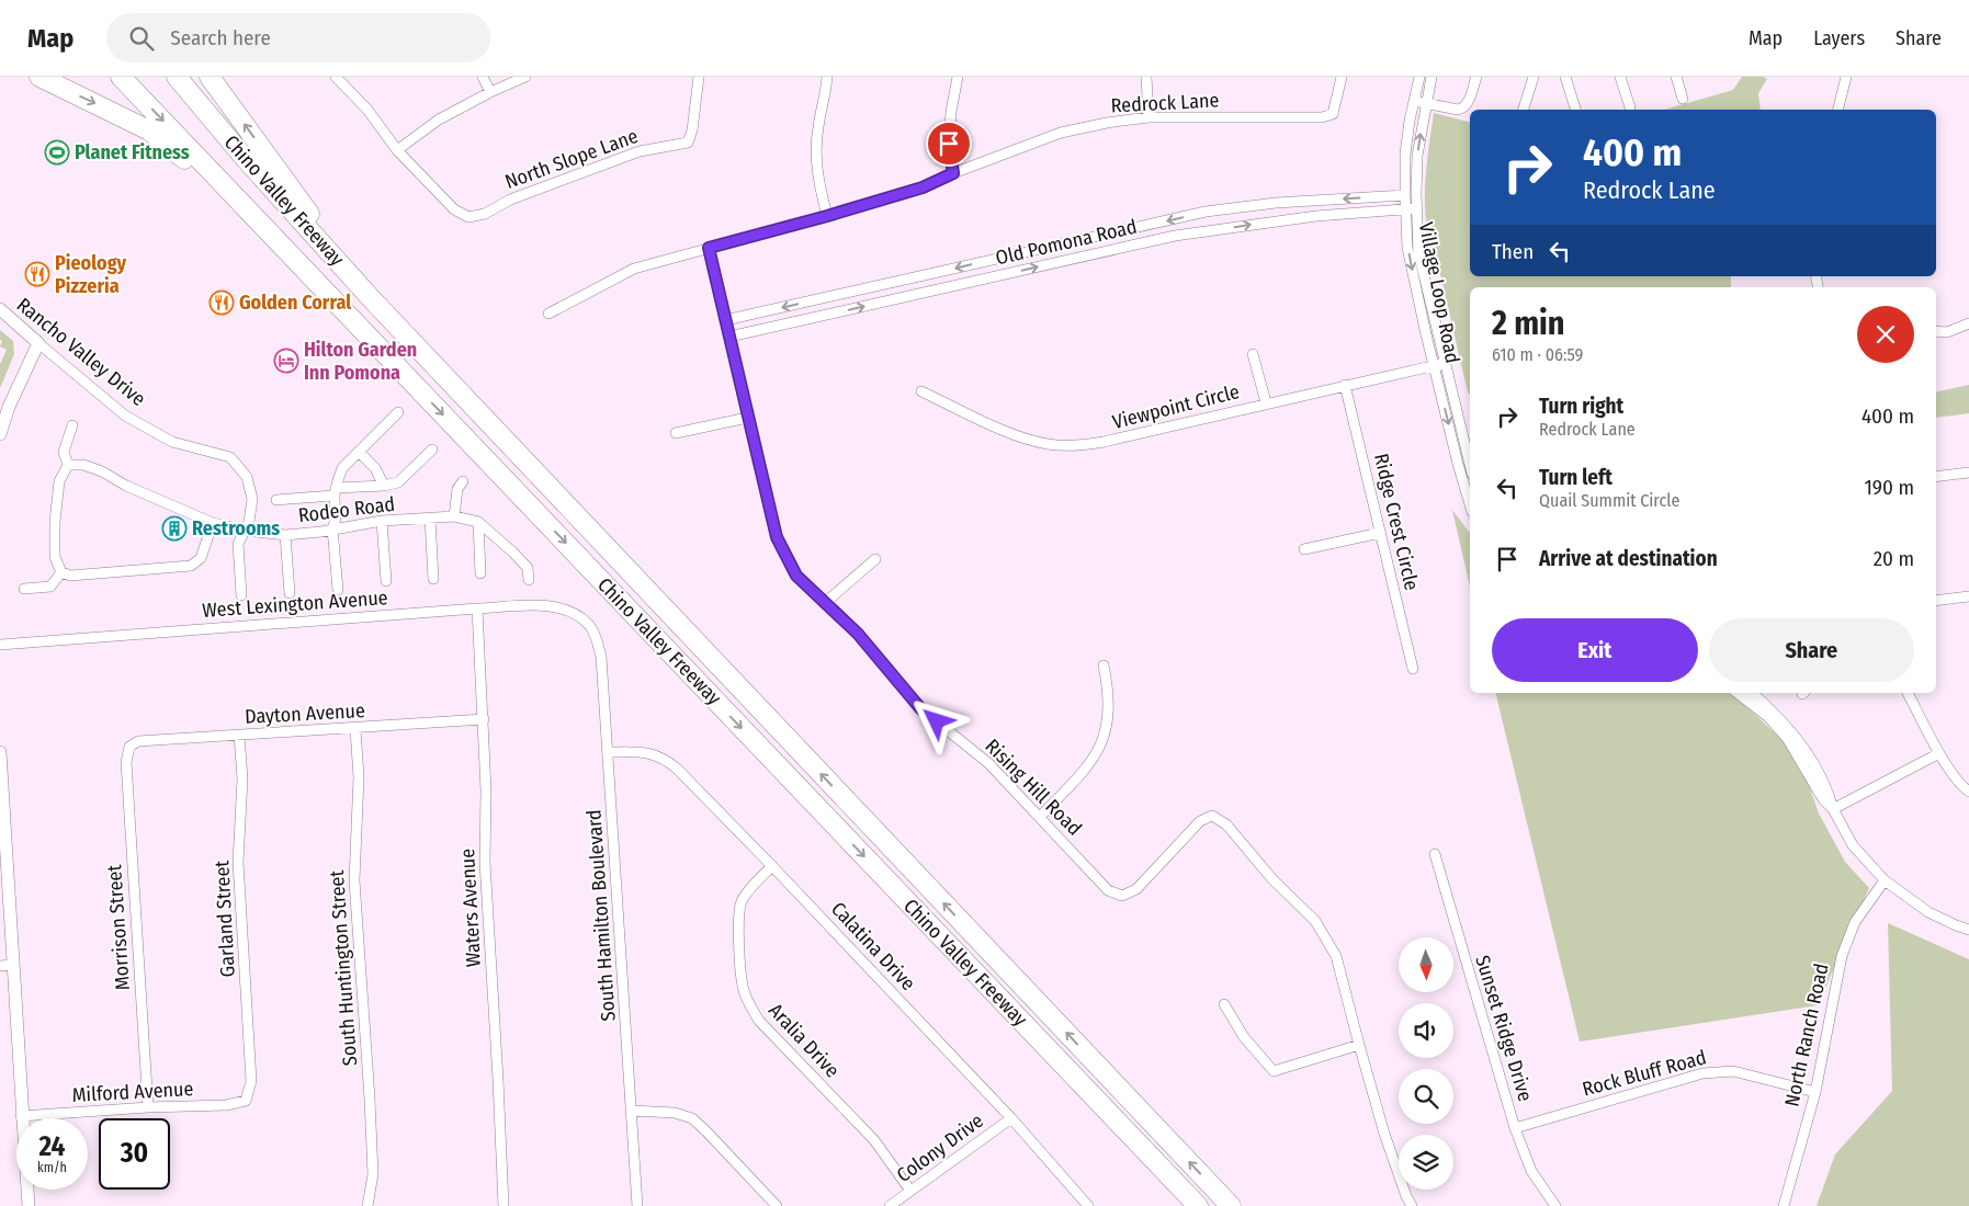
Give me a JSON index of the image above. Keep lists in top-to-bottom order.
{
  "streets": {
    "highway": ["Chino Valley Freeway"],
    "street": [
      "Redrock Lane",
      "North Slope Lane",
      "Old Pomona Road",
      "Village Loop Road",
      "Rancho Valley Drive",
      "Viewpoint Circle",
      "Rodeo Road",
      "Ridge Crest Circle",
      "West Lexington Avenue",
      "Dayton Avenue",
      "Rising Hill Road",
      "Waters Avenue",
      "South Hamilton Boulevard",
      "Garland Street",
      "Morrison Street",
      "Calatina Drive",
      "South Huntington Street",
      "Sunset Ridge Drive",
      "North Ranch Road",
      "Aralia Drive",
      "Rock Bluff Road",
      "Milford Avenue",
      "Colony Drive"
    ]
  },
  "crossings": [
    ["Redrock Lane", "Rising Hill Road"],
    ["Old Pomona Road", "Village Loop Road"],
    ["Old Pomona Road", "Rising Hill Road"],
    ["Village Loop Road", "Viewpoint Circle"],
    ["Rancho Valley Drive", "Rodeo Road"],
    ["Viewpoint Circle", "Ridge Crest Circle"],
    ["West Lexington Avenue", "Waters Avenue"],
    ["West Lexington Avenue", "South Hamilton Boulevard"],
    ["Dayton Avenue", "Waters Avenue"],
    ["Dayton Avenue", "Garland Street"],
    ["Dayton Avenue", "Morrison Street"],
    ["Dayton Avenue", "South Huntington Street"],
    ["South Hamilton Boulevard", "Calatina Drive"],
    ["Garland Street", "Milford Avenue"],
    ["Morrison Street", "Milford Avenue"],
    ["Calatina Drive", "Aralia Drive"],
    ["Calatina Drive", "Colony Drive"],
    ["Sunset Ridge Drive", "Rock Bluff Road"],
    ["North Ranch Road", "Rock Bluff Road"],
    ["Aralia Drive", "Colony Drive"]
  ],
  "places": {
    "sports": ["Planet Fitness"],
    "restaurant": ["Pieology Pizzeria", "Golden Corral"],
    "hotel": ["Hilton Garden Inn Pomona"],
    "building": ["Restrooms"]
  },
  "north": "bottom",
  "page": {
    "header": "Map",
    "search": "Search here",
    "nav": ["Map", "Layers", "Share"],
    "turn": ["400 m", "Redrock Lane"],
    "then": "Then",
    "heading": ["2 min", "610 m · 06:59"],
    "list": [
      {
        "name": "Turn right",
        "note": "Redrock Lane",
        "value": "400 m"
      },
      {
        "name": "Turn left",
        "note": "Quail Summit Circle",
        "value": "190 m"
      },
      {
        "name": "Arrive at destination",
        "value": "20 m"
      }
    ],
    "buttons": ["Exit", "Share"],
    "speed": "24 km/h",
    "limit": "30"
  }
}
